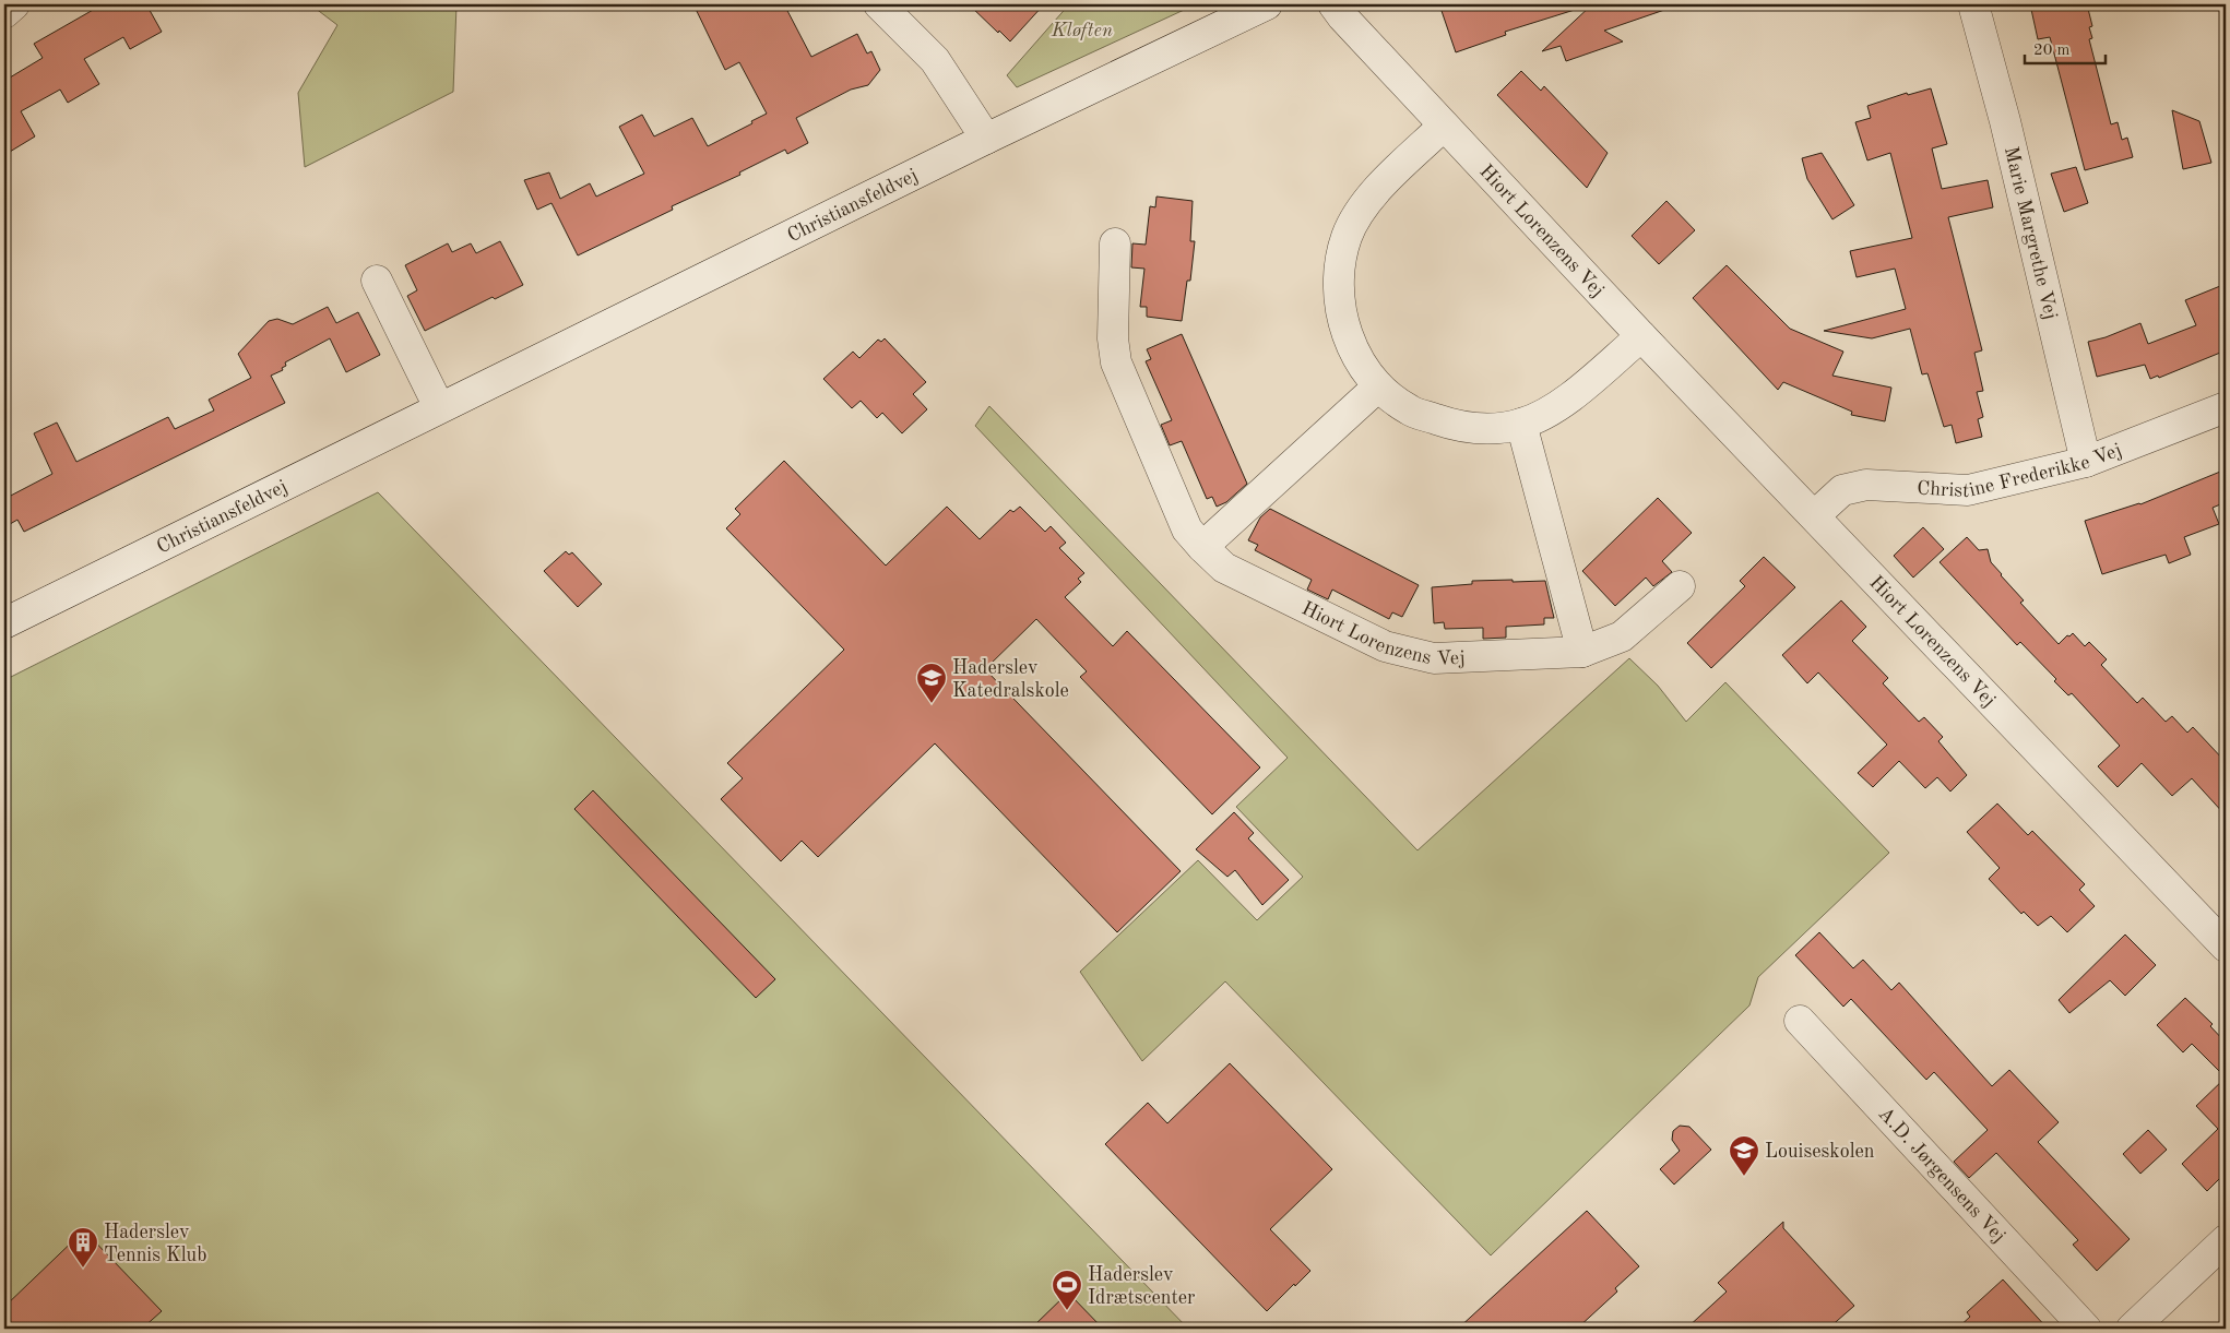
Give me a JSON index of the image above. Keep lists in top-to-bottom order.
{
  "streets": {
    "street": [
      "Christiansfeldvej",
      "Hiort Lorenzens Vej",
      "Marie Margrethe Vej",
      "Christine Frederikke Vej",
      "A.D. Jørgensens Vej"
    ]
  },
  "crossings": [
    ["Hiort Lorenzens Vej", "Christine Frederikke Vej"],
    ["Marie Margrethe Vej", "Christine Frederikke Vej"]
  ],
  "parks": ["Kløften"],
  "places": {
    "school or university": ["Haderslev Katedralskole", "Louiseskolen"],
    "building": ["Haderslev Tennis Klub"],
    "sports": ["Haderslev Idrætscenter"]
  },
  "scale_bar": "20 m"
}
